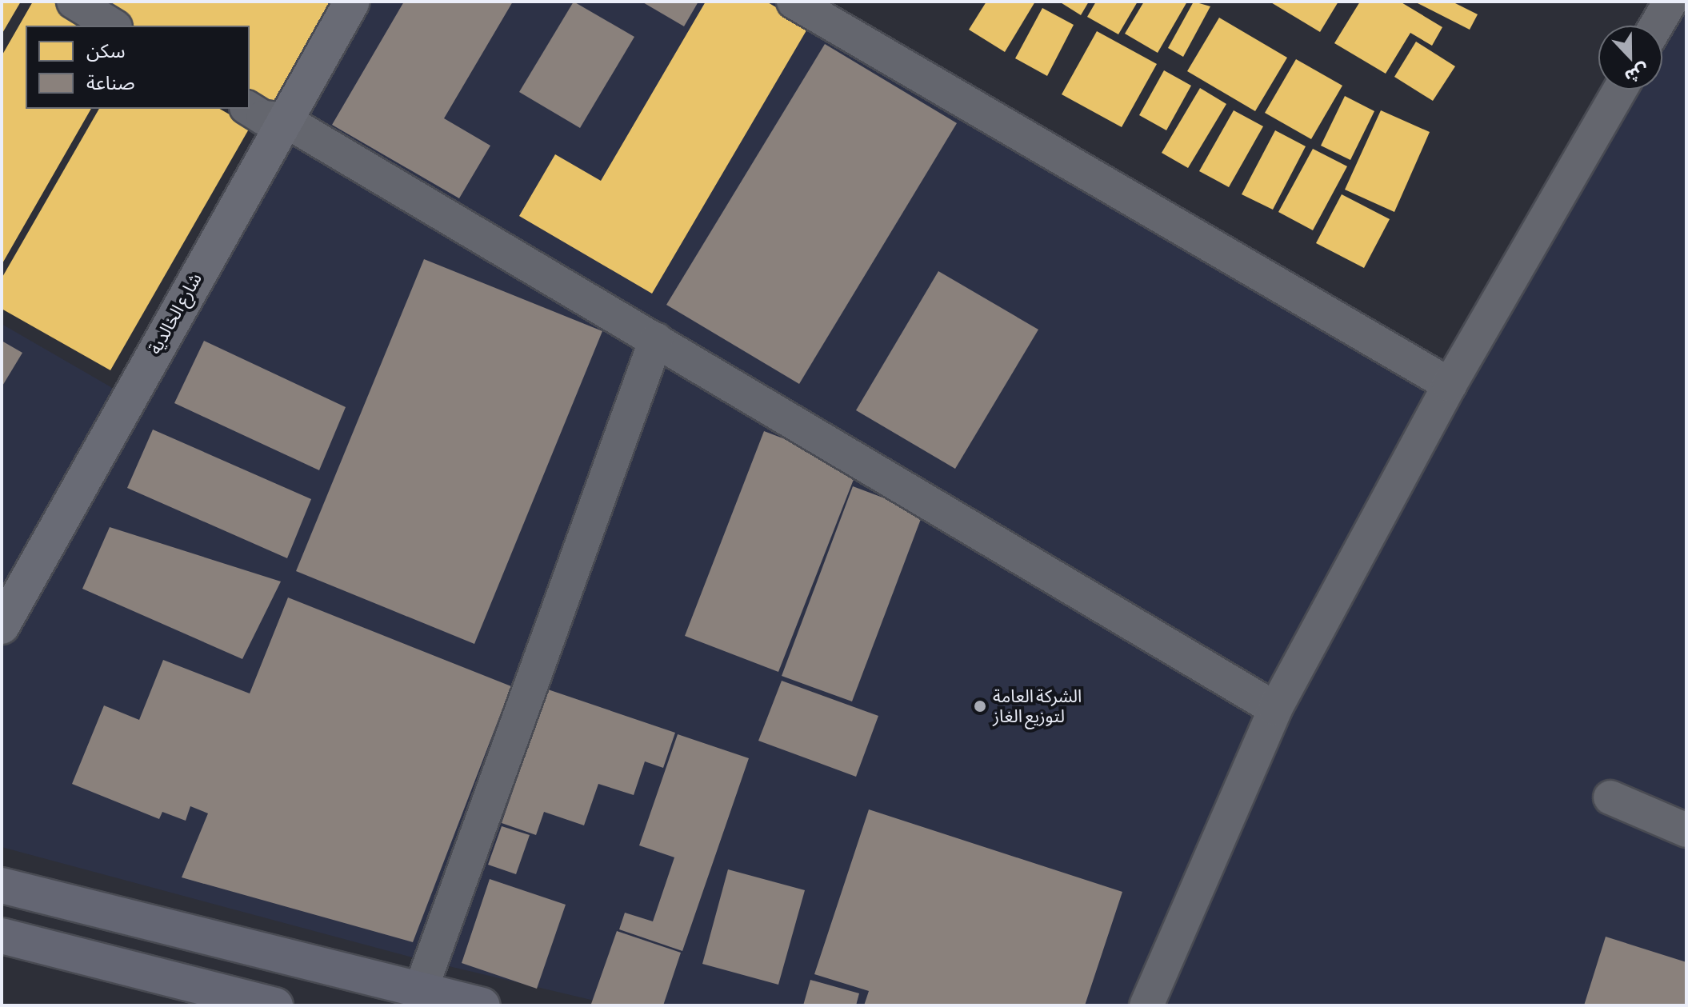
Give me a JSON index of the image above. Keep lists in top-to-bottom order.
{
  "streets": {
    "main road": ["شارع الخالدية"]
  },
  "places": ["الشركة العامة لتوزيع الغاز"],
  "legend": ["سكن", "صناعة"],
  "north": "bottom"
}
